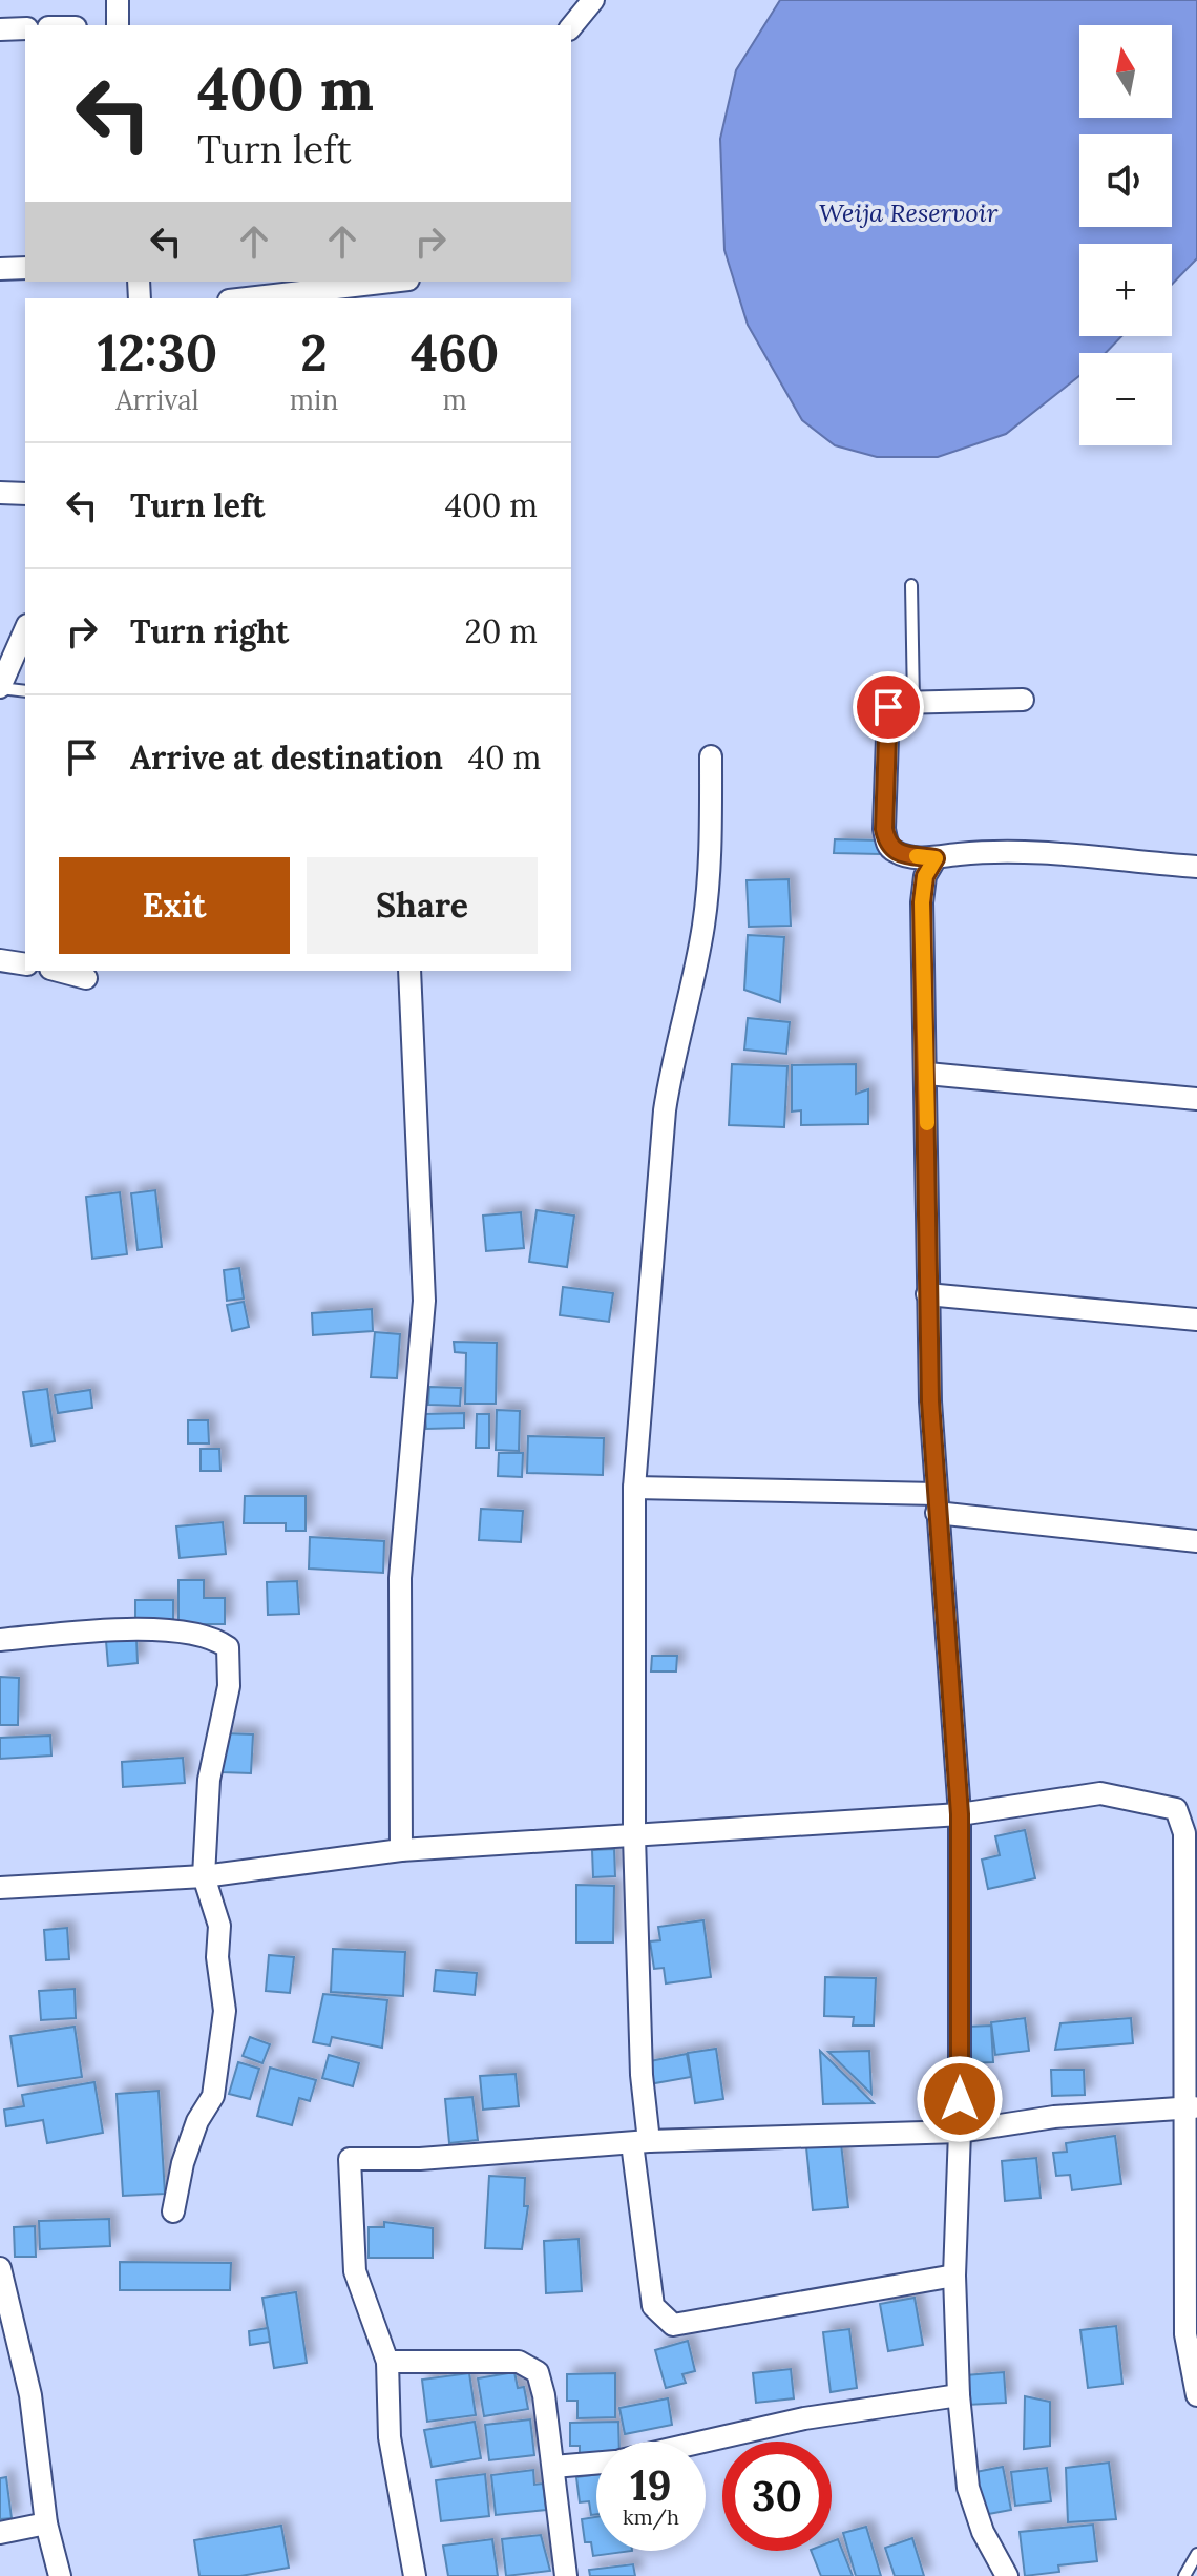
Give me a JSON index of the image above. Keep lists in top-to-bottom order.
{
  "water": ["Weija Reservoir"],
  "north": "top",
  "page": {
    "map_buttons": ["+", "−"],
    "turn": ["400 m", "Turn left"],
    "eta": [
      "12:30",
      "Arrival",
      "2",
      "min",
      "460",
      "m"
    ],
    "list": [
      {
        "name": "Turn left",
        "value": "400 m"
      },
      {
        "name": "Turn right",
        "value": "20 m"
      },
      {
        "name": "Arrive at destination",
        "value": "40 m"
      }
    ],
    "buttons": ["Exit", "Share"],
    "speed": "19 km/h",
    "limit": "30"
  }
}
